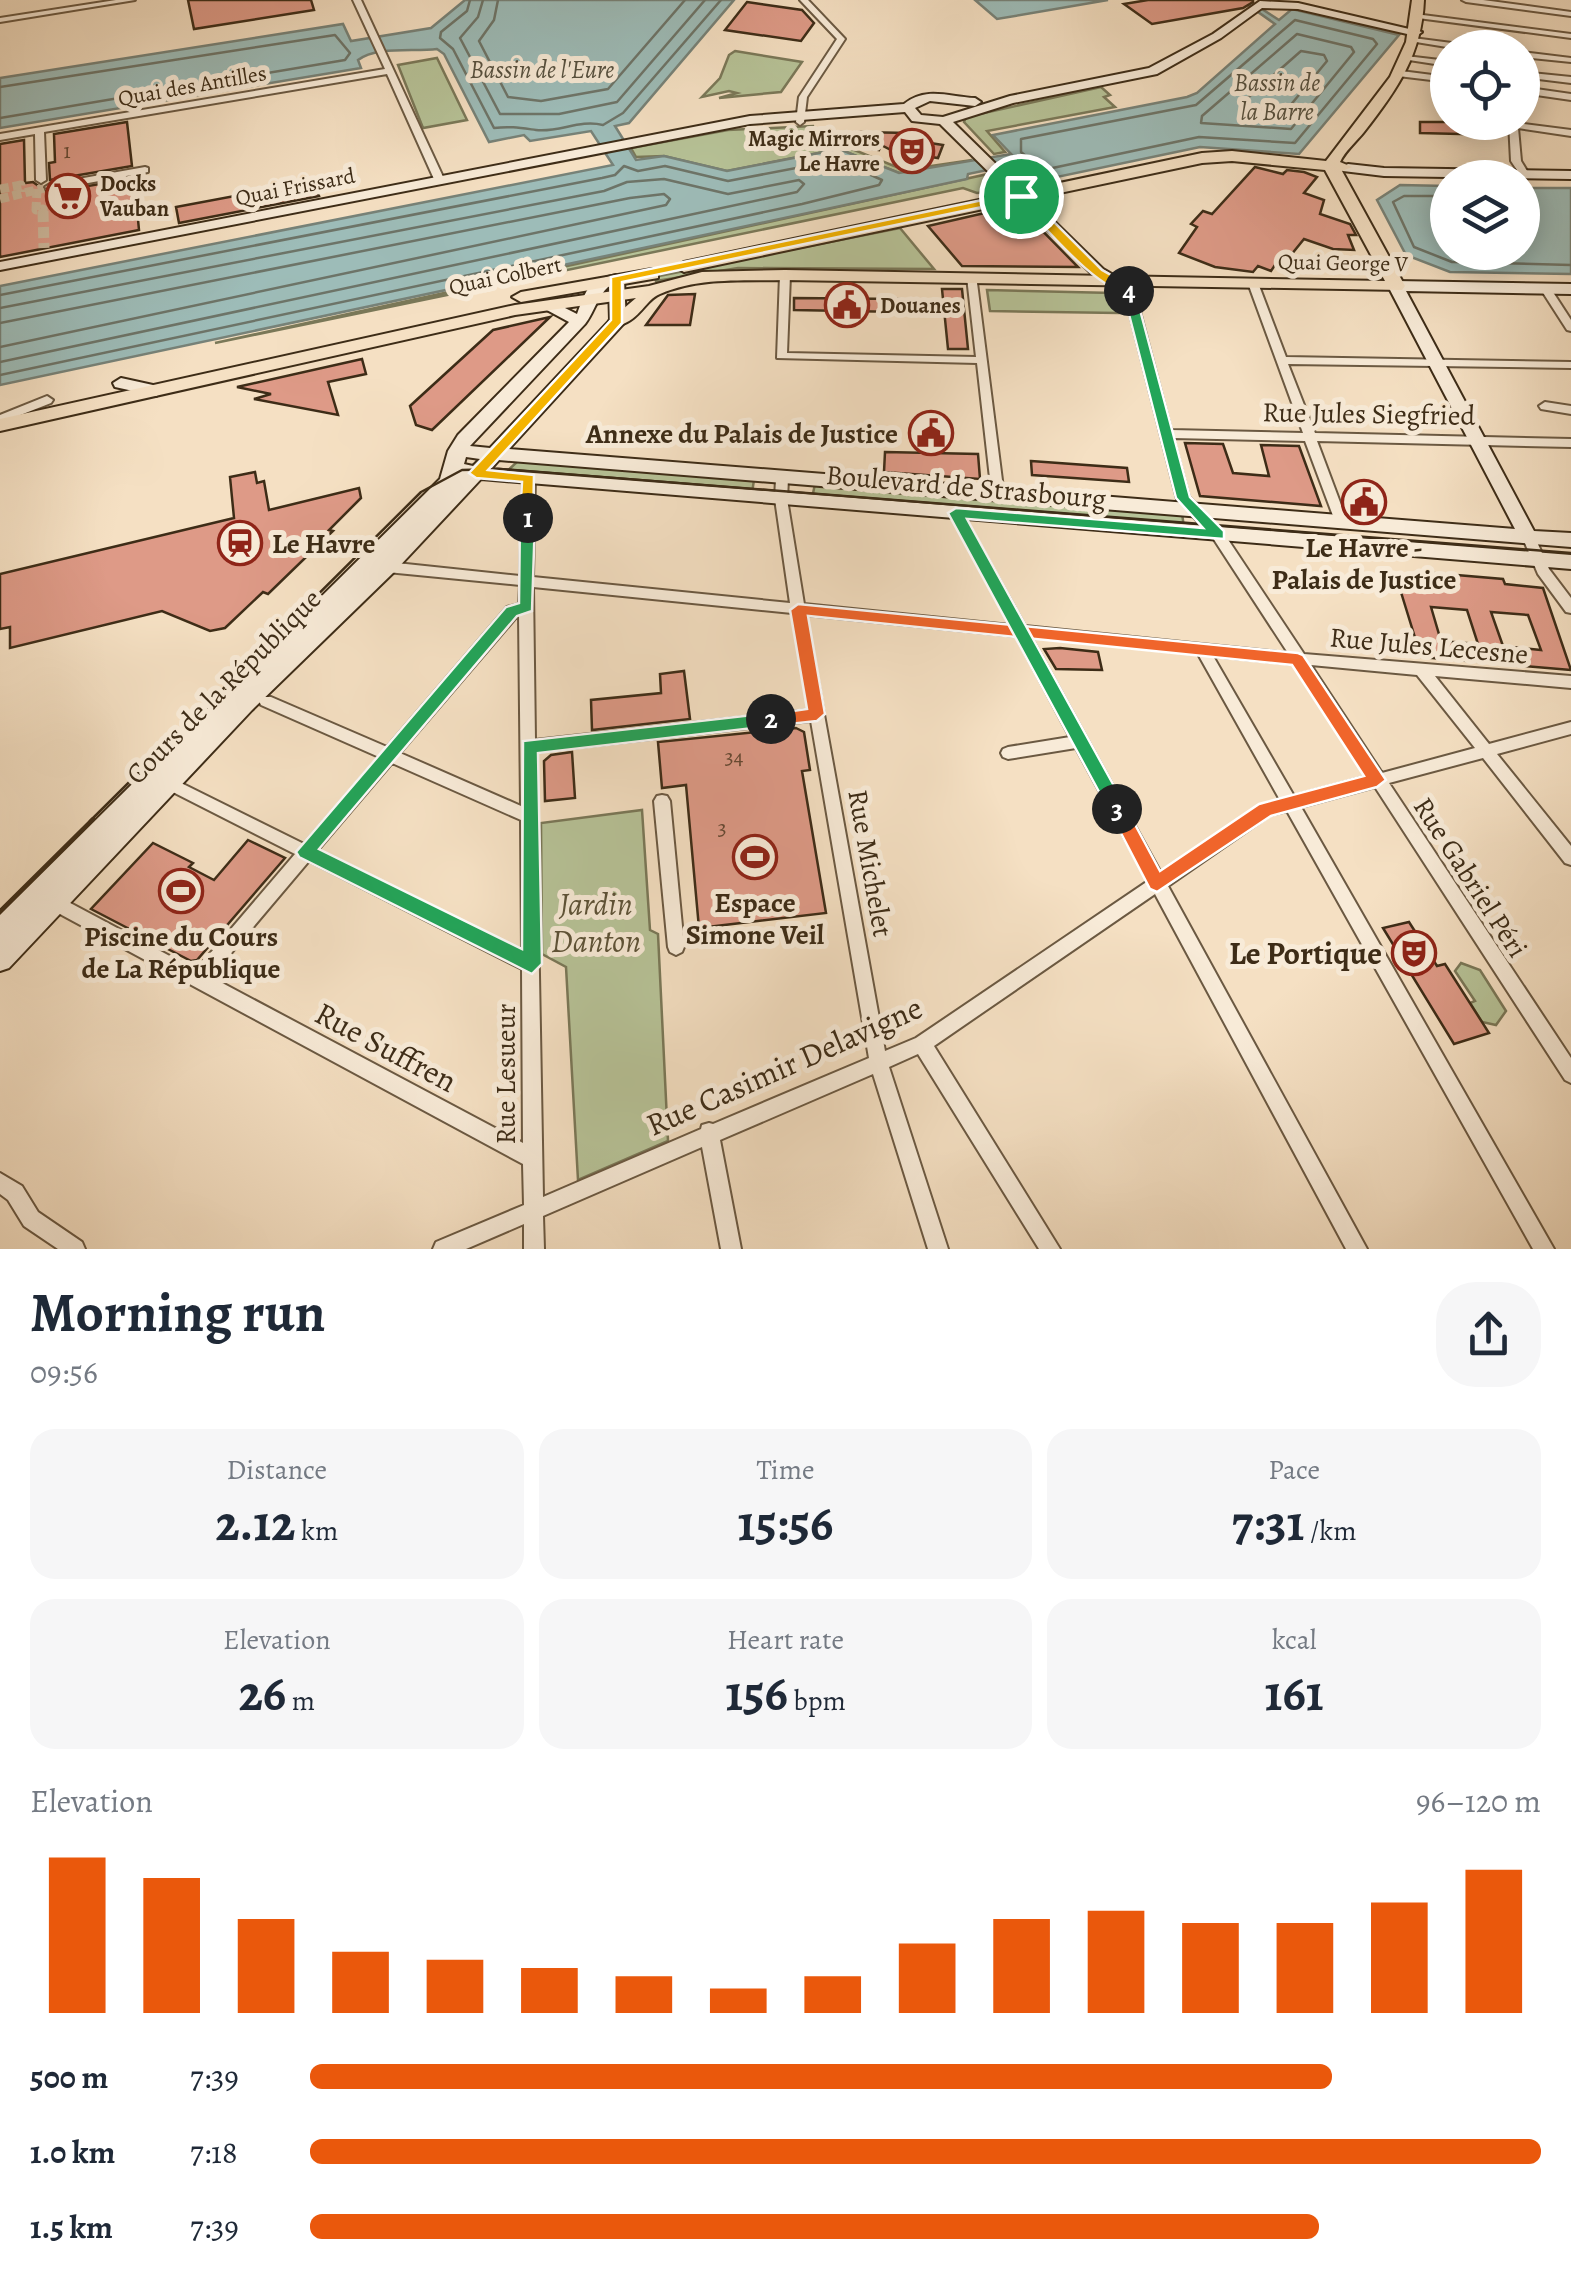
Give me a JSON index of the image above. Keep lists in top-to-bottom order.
{
  "streets": {
    "main road": ["Quai George V", "Quai Colbert"],
    "street": [
      "Quai des Antilles",
      "Quai Frissard",
      "Rue Jules Siegfried",
      "Boulevard de Strasbourg",
      "Rue Jules Lecesne",
      "Cours de la République",
      "Rue Michelet",
      "Rue Gabriel Péri",
      "Rue Suffren",
      "Rue Casimir Delavigne",
      "Rue Lesueur"
    ]
  },
  "crossings": [
    ["Quai George V", "Quai Colbert"],
    ["Quai George V", "Rue Gabriel Péri"],
    ["Rue Jules Siegfried", "Rue Gabriel Péri"],
    ["Boulevard de Strasbourg", "Cours de la République"],
    ["Boulevard de Strasbourg", "Rue Michelet"],
    ["Boulevard de Strasbourg", "Rue Gabriel Péri"],
    ["Boulevard de Strasbourg", "Rue Lesueur"],
    ["Rue Jules Lecesne", "Cours de la République"],
    ["Rue Jules Lecesne", "Rue Michelet"],
    ["Rue Jules Lecesne", "Rue Gabriel Péri"],
    ["Rue Jules Lecesne", "Rue Lesueur"],
    ["Cours de la République", "Rue Suffren"],
    ["Rue Michelet", "Rue Casimir Delavigne"],
    ["Rue Gabriel Péri", "Rue Casimir Delavigne"],
    ["Rue Suffren", "Rue Lesueur"],
    ["Rue Casimir Delavigne", "Rue Lesueur"]
  ],
  "water": ["Bassin de l'Eure", "Bassin de la Barre"],
  "parks": ["Jardin Danton"],
  "places": {
    "theatre": ["Magic Mirrors Le Havre", "Le Portique"],
    "supermarket": ["Docks Vauban"],
    "public building": ["Douanes", "Annexe du Palais de Justice", "Le Havre - Palais de Justice"],
    "station": ["Le Havre"],
    "sports": ["Espace Simone Veil", "Piscine du Cours de La République"]
  },
  "house_numbers": ["1", "34", "3"],
  "page": {
    "pins": [
      "4",
      "1",
      "2",
      "3"
    ],
    "heading": ["Morning run", "09:56"],
    "stats": [
      ["Distance", "2.12 km"],
      ["Time", "15:56"],
      ["Pace", "7:31 /km"],
      ["Elevation", "26 m"],
      ["Heart rate", "156 bpm"],
      ["kcal", "161"]
    ],
    "chart": ["Elevation", "96–120 m"],
    "list": [
      {
        "name": "500 m",
        "note": "7:39"
      },
      {
        "name": "1.0 km",
        "note": "7:18"
      },
      {
        "name": "1.5 km",
        "note": "7:39"
      }
    ]
  }
}
